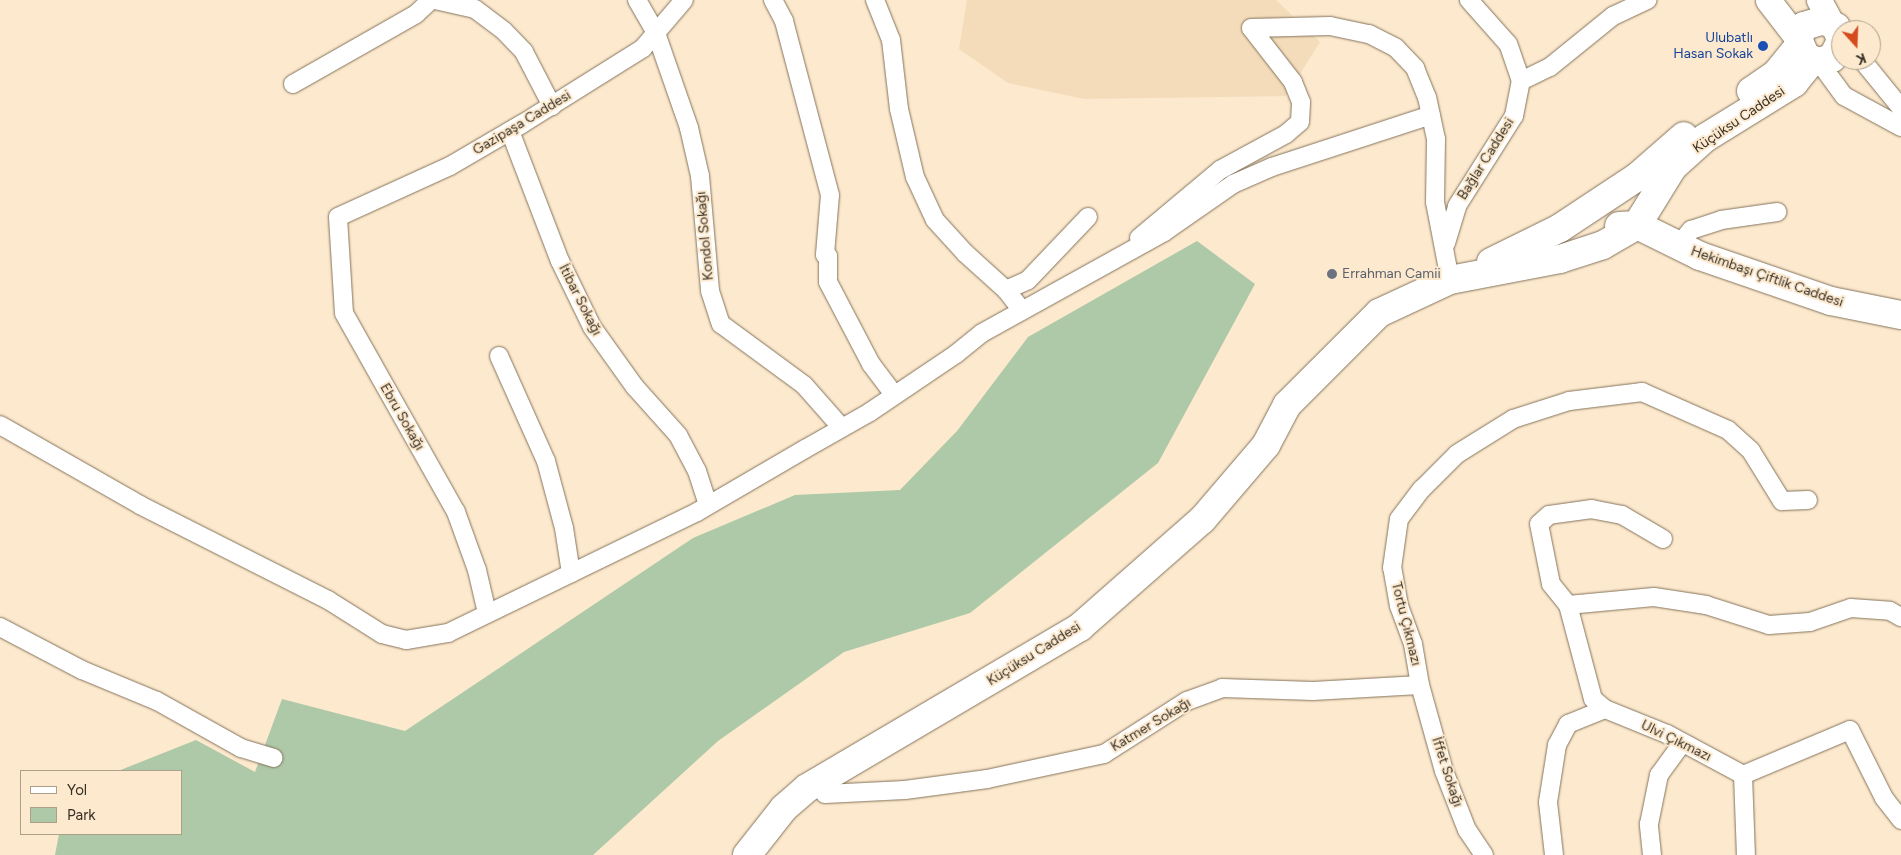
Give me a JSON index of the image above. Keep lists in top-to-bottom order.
{
  "streets": {
    "main road": ["Küçüksu Caddesi", "Hekimbaşı Çiftlik Caddesi"],
    "street": [
      "Gazipaşa Caddesi",
      "Bağlar Caddesi",
      "Kondol Sokağı",
      "İtibar Sokağı",
      "Ebru Sokağı",
      "Tortu Çıkmazı",
      "Katmer Sokağı",
      "Ulvi Çıkmazı",
      "İffet Sokağı"
    ]
  },
  "crossings": [
    ["Küçüksu Caddesi", "Hekimbaşı Çiftlik Caddesi"],
    ["Küçüksu Caddesi", "Katmer Sokağı"],
    ["Gazipaşa Caddesi", "Kondol Sokağı"],
    ["Gazipaşa Caddesi", "İtibar Sokağı"],
    ["Gazipaşa Caddesi", "Ebru Sokağı"],
    ["Tortu Çıkmazı", "Katmer Sokağı"],
    ["Tortu Çıkmazı", "İffet Sokağı"],
    ["Katmer Sokağı", "İffet Sokağı"]
  ],
  "places": ["Ulubatlı Hasan Sokak", "Errahman Camii"],
  "legend": ["Yol", "Park"],
  "north": "bottom"
}
